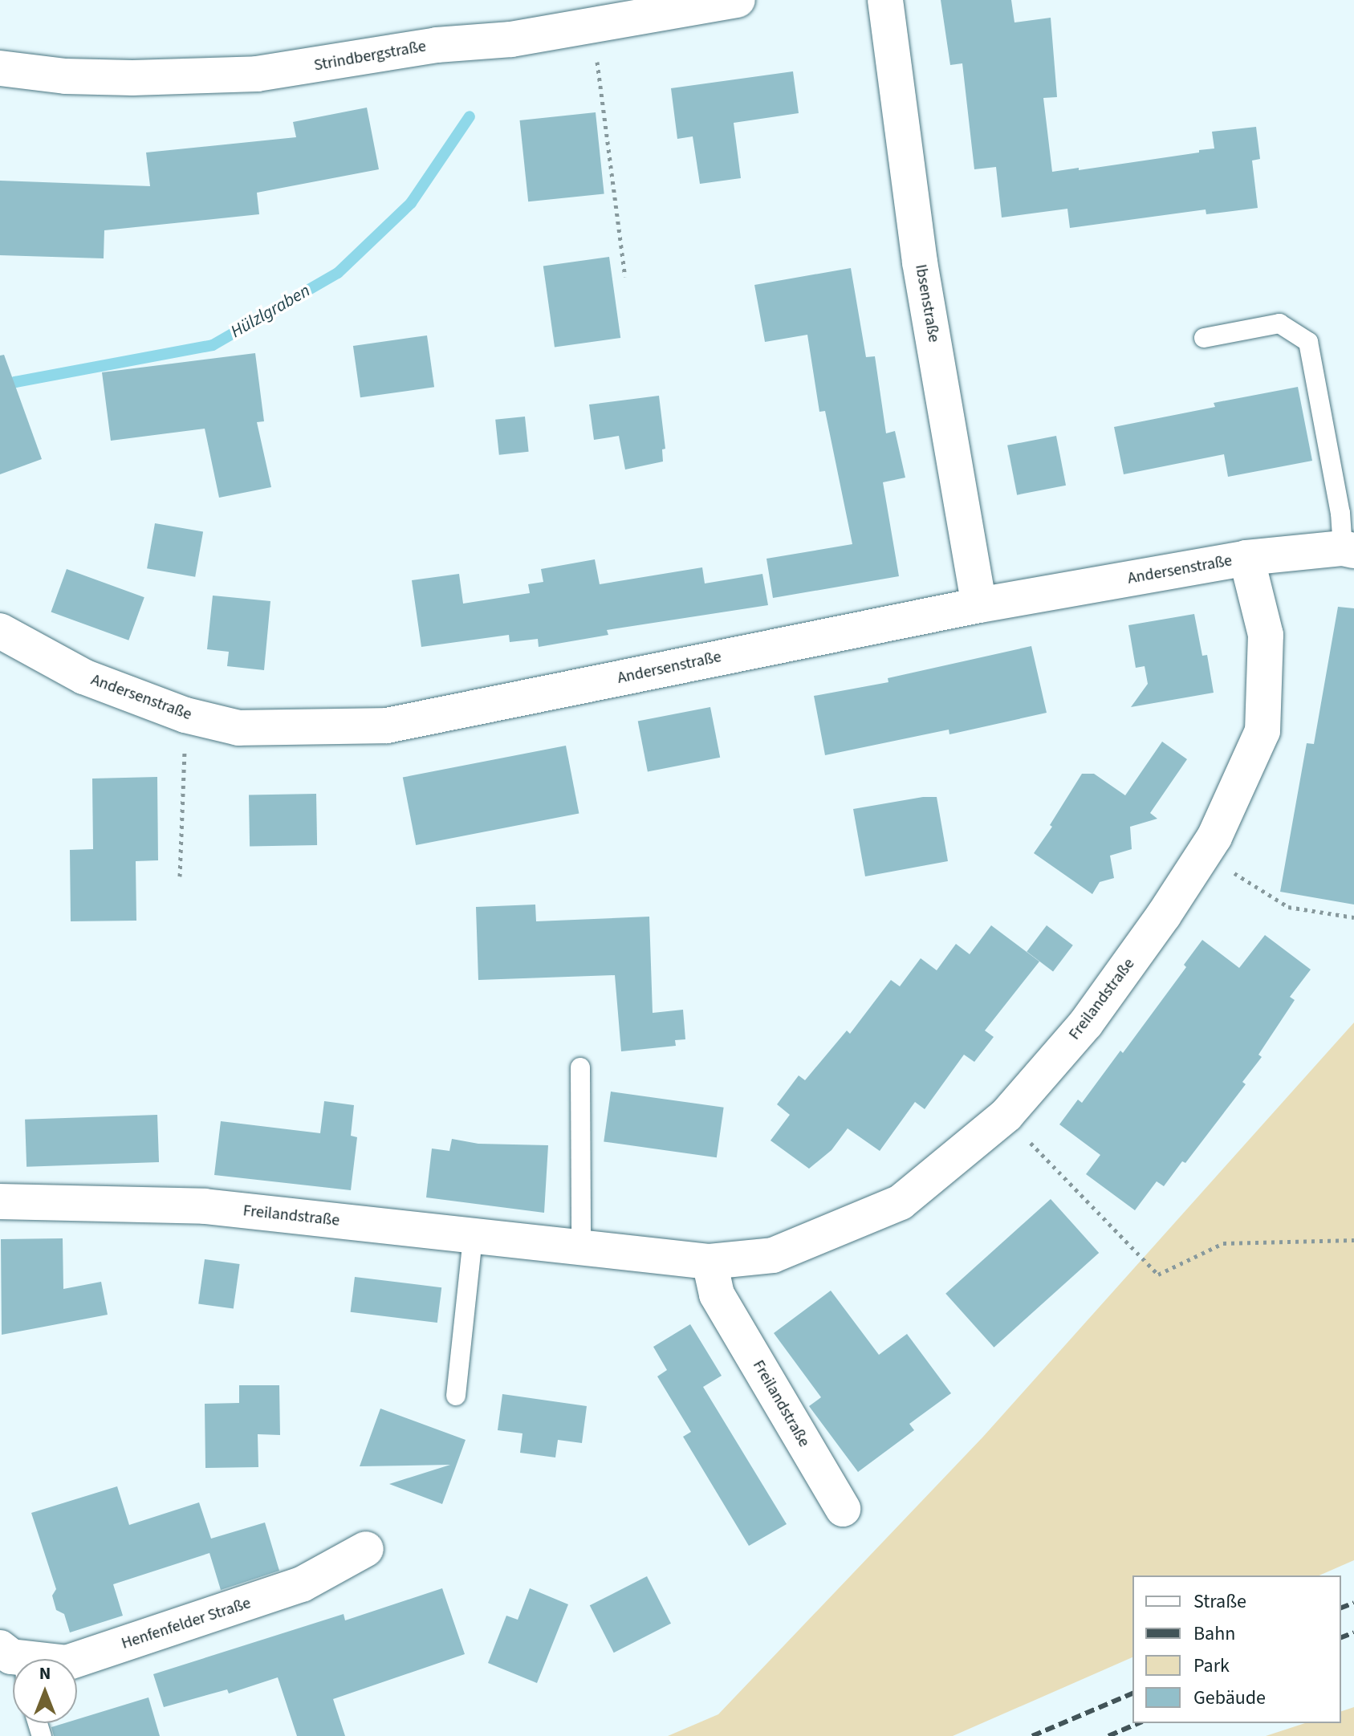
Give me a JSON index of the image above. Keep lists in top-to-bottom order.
{
  "streets": {
    "street": [
      "Strindbergstraße",
      "Ibsenstraße",
      "Andersenstraße",
      "Freilandstraße",
      "Henfenfelder Straße"
    ]
  },
  "crossings": [
    ["Ibsenstraße", "Andersenstraße"],
    ["Andersenstraße", "Freilandstraße"]
  ],
  "water": ["Hülzlgraben"],
  "legend": [
    "Straße",
    "Bahn",
    "Park",
    "Gebäude"
  ],
  "north": "top"
}
